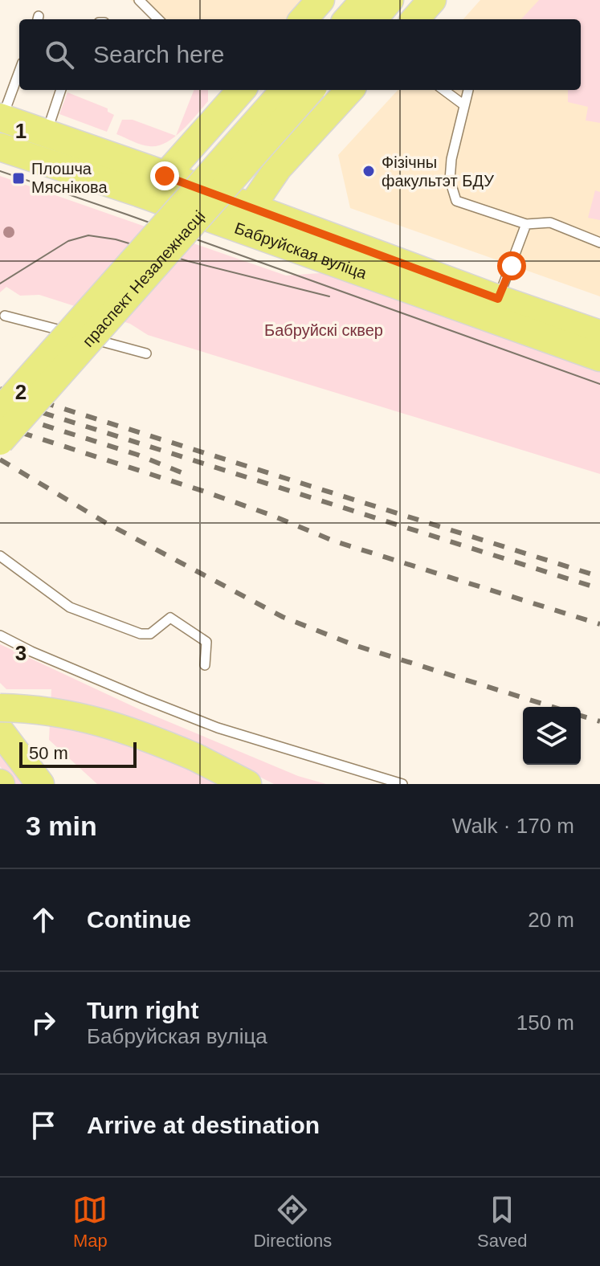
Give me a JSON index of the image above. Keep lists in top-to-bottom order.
{
  "streets": {
    "main road": ["Бабруйская вуліца", "праспект Незалежнасці"]
  },
  "parks": ["Бабруйскі сквер"],
  "places": {
    "other": ["Фізічны факультэт БДУ"],
    "transit": ["Плошча Мяснікова"]
  },
  "scale_bar": "50 m",
  "page": {
    "search": "Search here",
    "scale": "50 m",
    "heading": ["3 min", "Walk · 170 m"],
    "list": [
      ["Continue", "20 m"],
      ["Turn right", "Бабруйская вуліца", "150 m"],
      "Arrive at destination"
    ],
    "nav": ["Map", "Directions", "Saved"]
  },
  "grid": {
    "rows": ["1", "2", "3"]
  }
}
